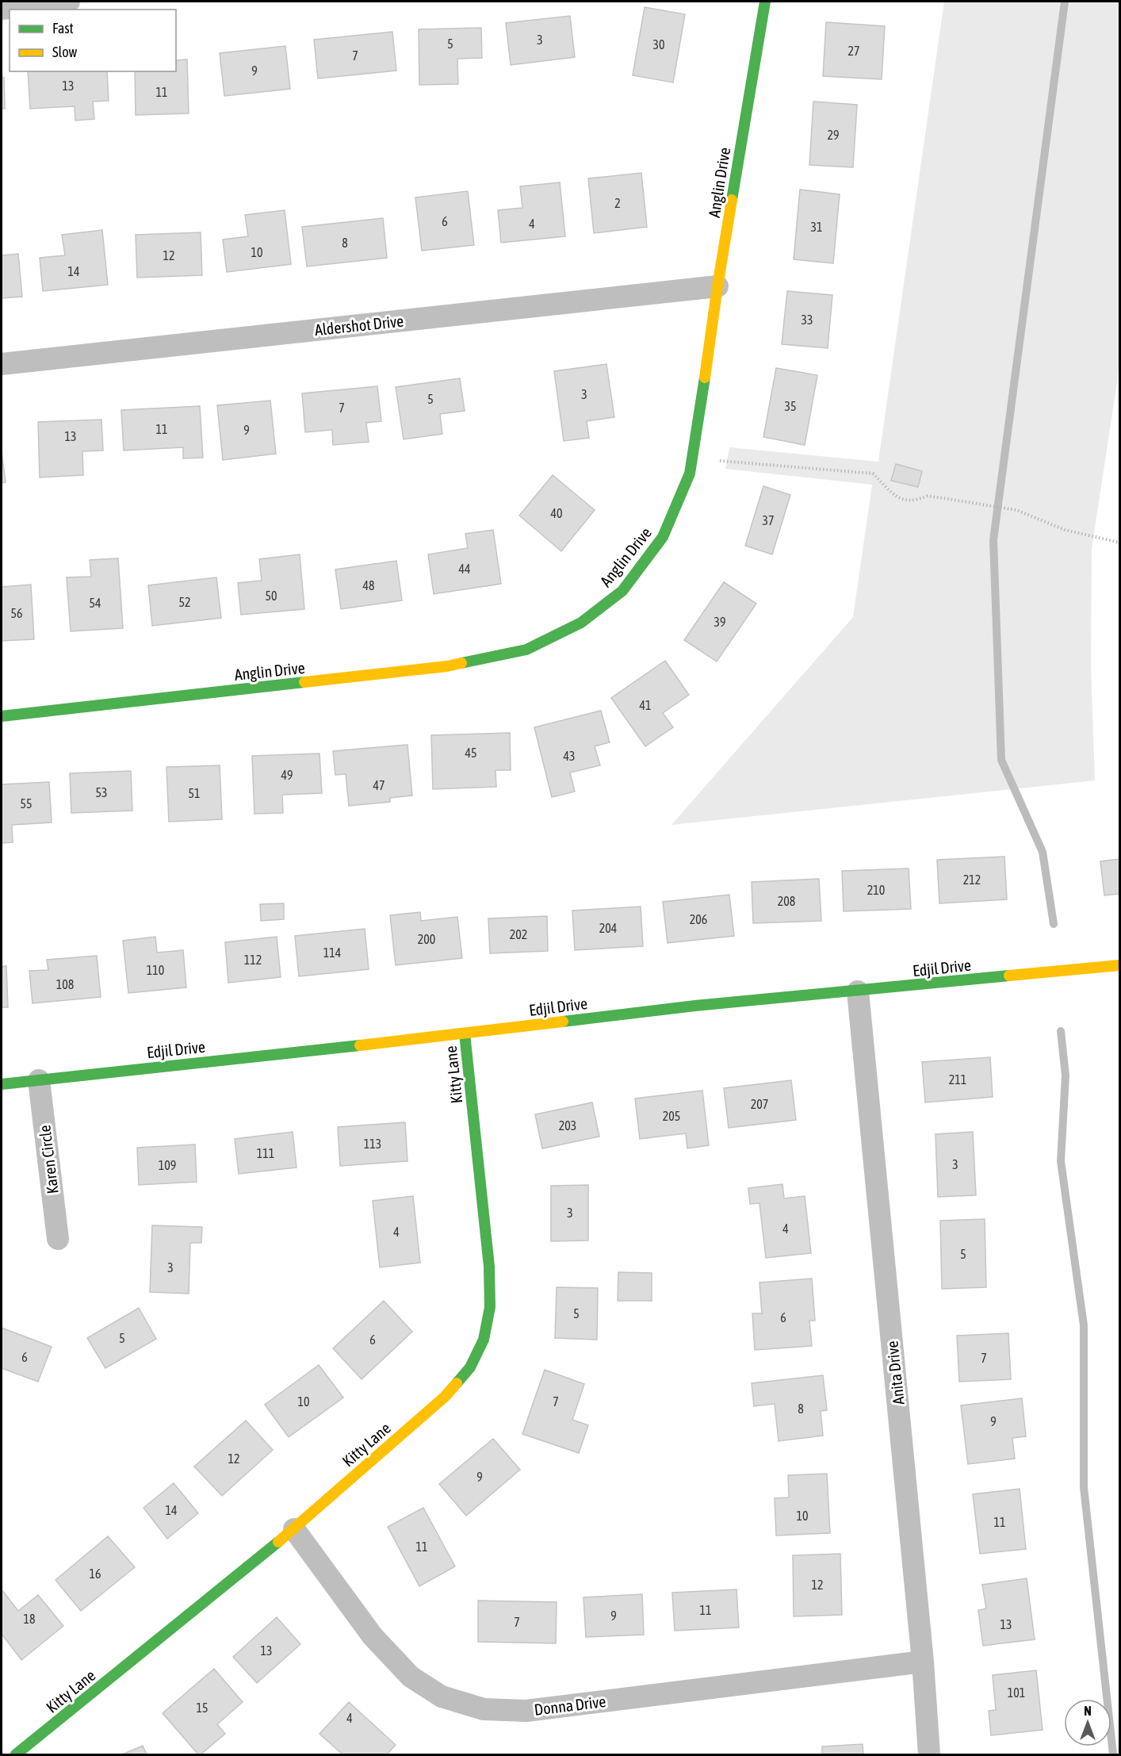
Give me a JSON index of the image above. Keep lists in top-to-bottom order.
{
  "streets": {
    "street": [
      "Anglin Drive",
      "Aldershot Drive",
      "Edjil Drive",
      "Kitty Lane",
      "Karen Circle",
      "Anita Drive",
      "Donna Drive"
    ]
  },
  "crossings": [
    ["Anglin Drive", "Aldershot Drive"],
    ["Edjil Drive", "Kitty Lane"],
    ["Edjil Drive", "Karen Circle"],
    ["Edjil Drive", "Anita Drive"],
    ["Kitty Lane", "Donna Drive"],
    ["Anita Drive", "Donna Drive"]
  ],
  "house_numbers": [
    "3",
    "5",
    "30",
    "27",
    "7",
    "9",
    "13",
    "11",
    "29",
    "2",
    "6",
    "4",
    "31",
    "8",
    "10",
    "12",
    "14",
    "33",
    "3",
    "5",
    "35",
    "7",
    "11",
    "9",
    "13",
    "40",
    "37",
    "44",
    "48",
    "50",
    "52",
    "54",
    "56",
    "39",
    "41",
    "45",
    "43",
    "49",
    "47",
    "53",
    "51",
    "55",
    "212",
    "210",
    "208",
    "206",
    "204",
    "202",
    "200",
    "114",
    "112",
    "110",
    "108",
    "211",
    "207",
    "205",
    "203",
    "113",
    "111",
    "3",
    "109",
    "3",
    "4",
    "4",
    "5",
    "3",
    "5",
    "6",
    "5",
    "6",
    "6",
    "7",
    "10",
    "7",
    "8",
    "9",
    "12",
    "9",
    "14",
    "10",
    "11",
    "11",
    "16",
    "12",
    "11",
    "9",
    "18",
    "7",
    "13",
    "13",
    "101",
    "15",
    "4"
  ],
  "legend": ["Fast", "Slow"],
  "north": "top"
}
